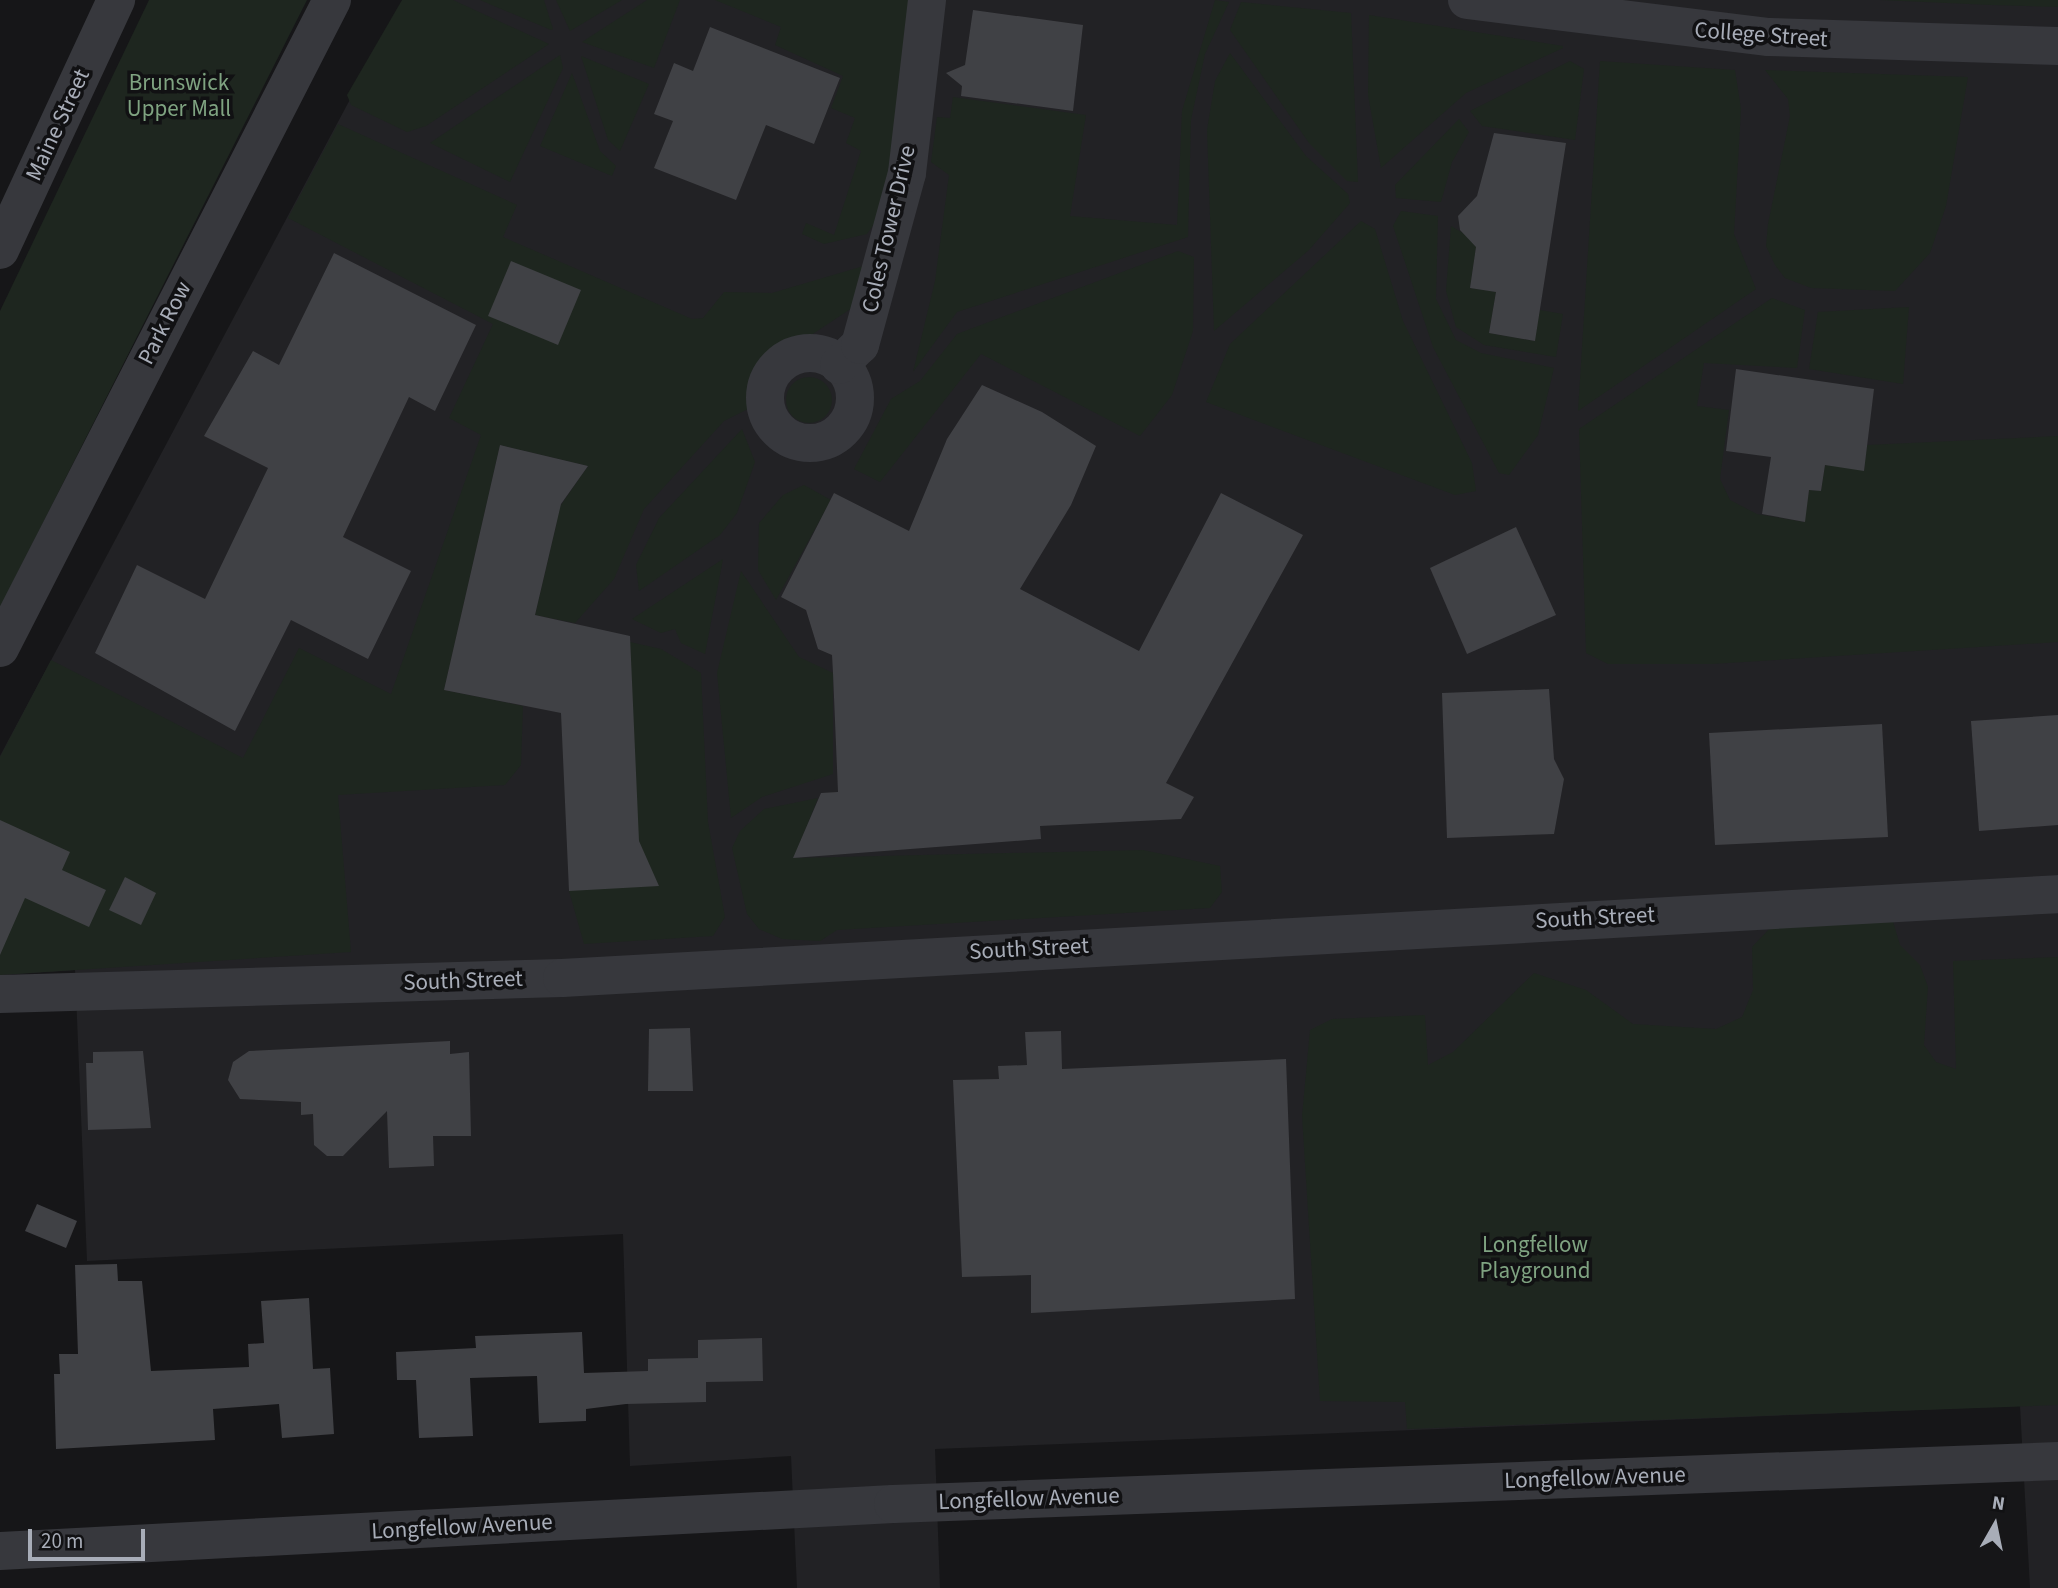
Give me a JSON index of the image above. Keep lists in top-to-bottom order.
{
  "streets": {
    "street": [
      "College Street",
      "Maine Street",
      "Coles Tower Drive",
      "Park Row",
      "South Street",
      "Longfellow Avenue"
    ]
  },
  "parks": ["Brunswick Upper Mall", "Longfellow Playground"],
  "scale_bar": "20 m",
  "north": "top"
}
